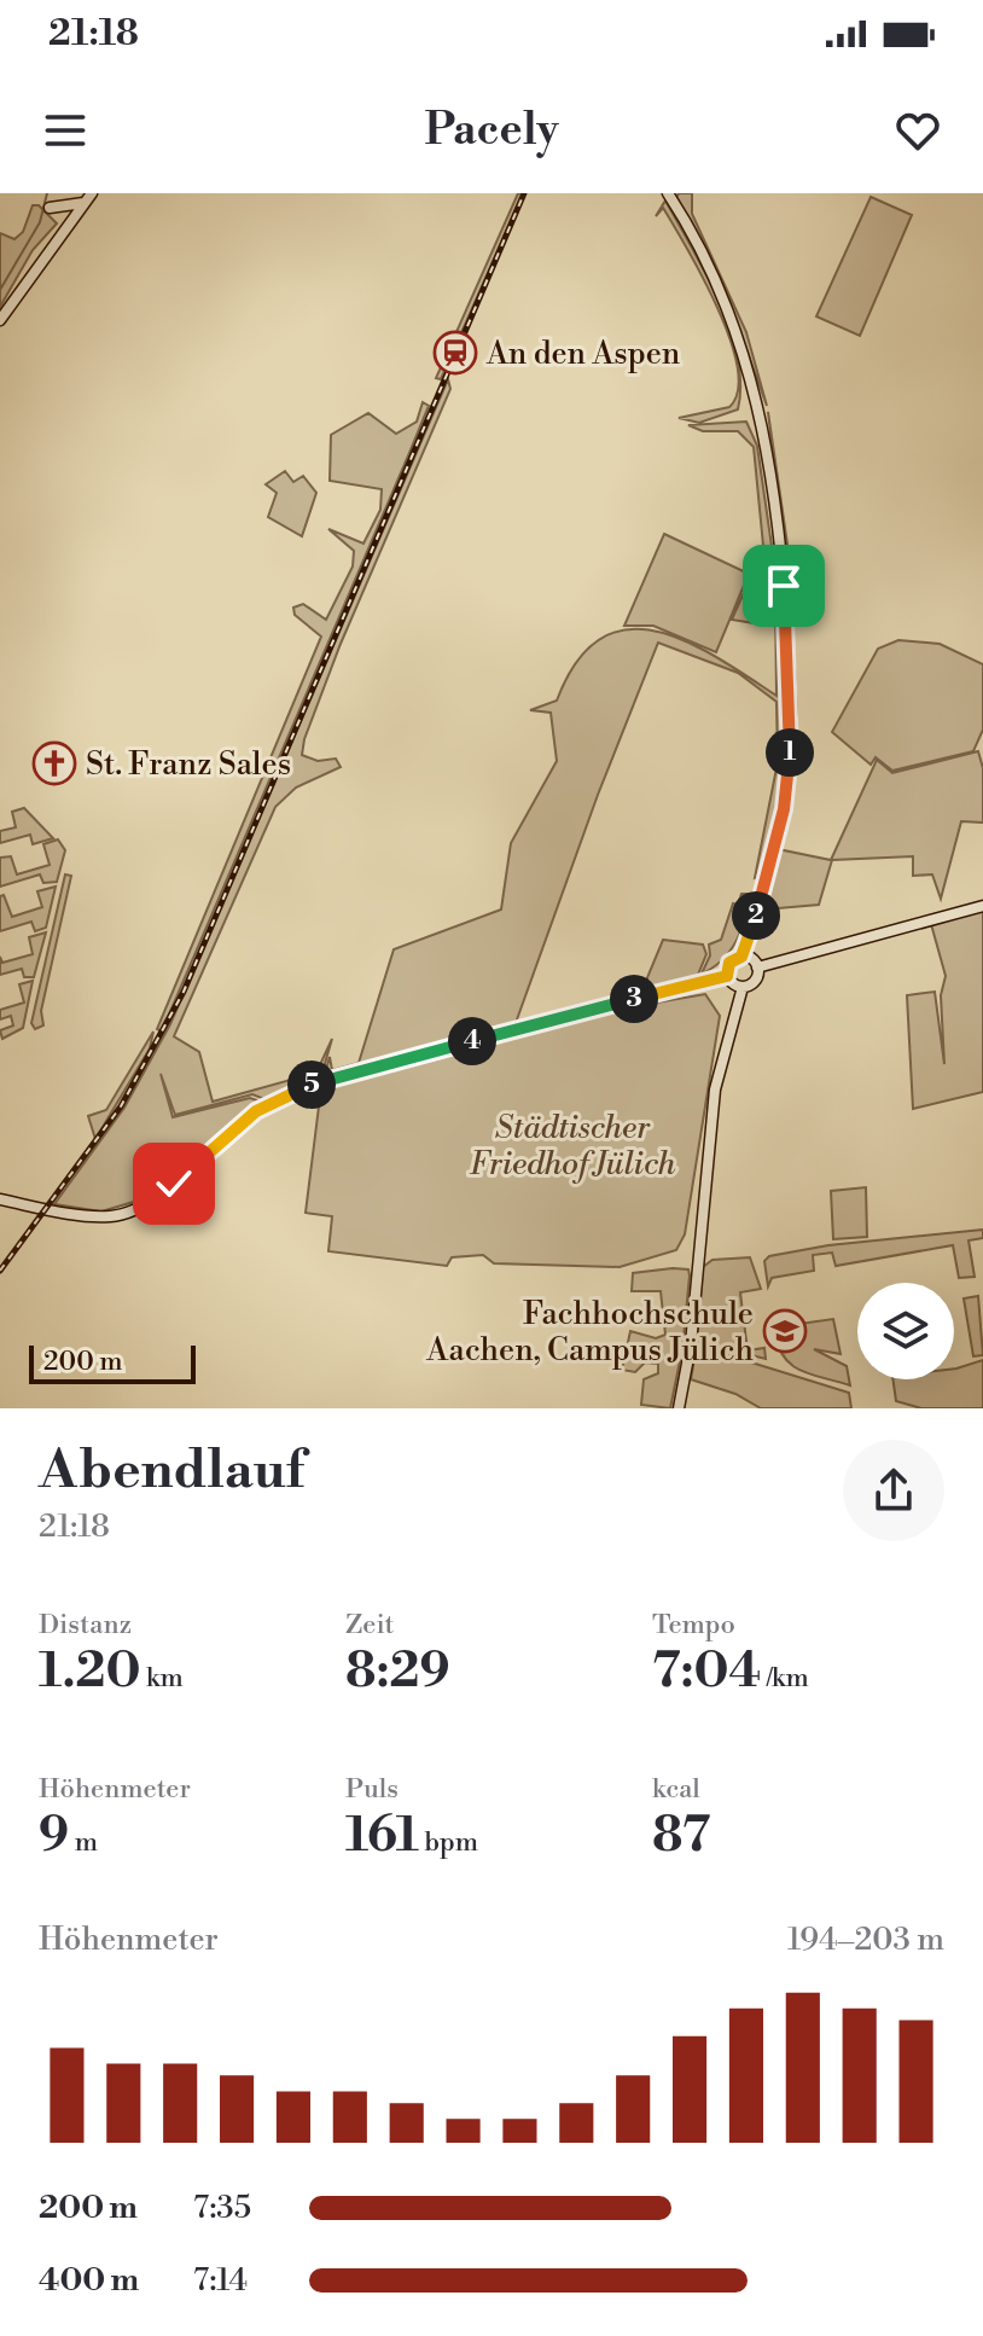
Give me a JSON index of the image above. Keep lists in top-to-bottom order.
{
  "parks": ["Städtischer Friedhof Jülich"],
  "places": {
    "station": ["An den Aspen"],
    "church": ["St. Franz Sales"],
    "school or university": ["Fachhochschule Aachen, Campus Jülich"]
  },
  "scale_bar": "200 m",
  "page": {
    "status": "21:18",
    "header": "Pacely",
    "pins": [
      "1",
      "2",
      "3",
      "4",
      "5"
    ],
    "scale": "200 m",
    "heading": ["Abendlauf", "21:18"],
    "stats": [
      ["Distanz", "1.20 km"],
      ["Zeit", "8:29"],
      ["Tempo", "7:04 /km"],
      ["Höhenmeter", "9 m"],
      ["Puls", "161 bpm"],
      ["kcal", "87"]
    ],
    "chart": ["Höhenmeter", "194–203 m"],
    "list": [
      {
        "name": "200 m",
        "note": "7:35"
      },
      {
        "name": "400 m",
        "note": "7:14"
      }
    ]
  }
}
